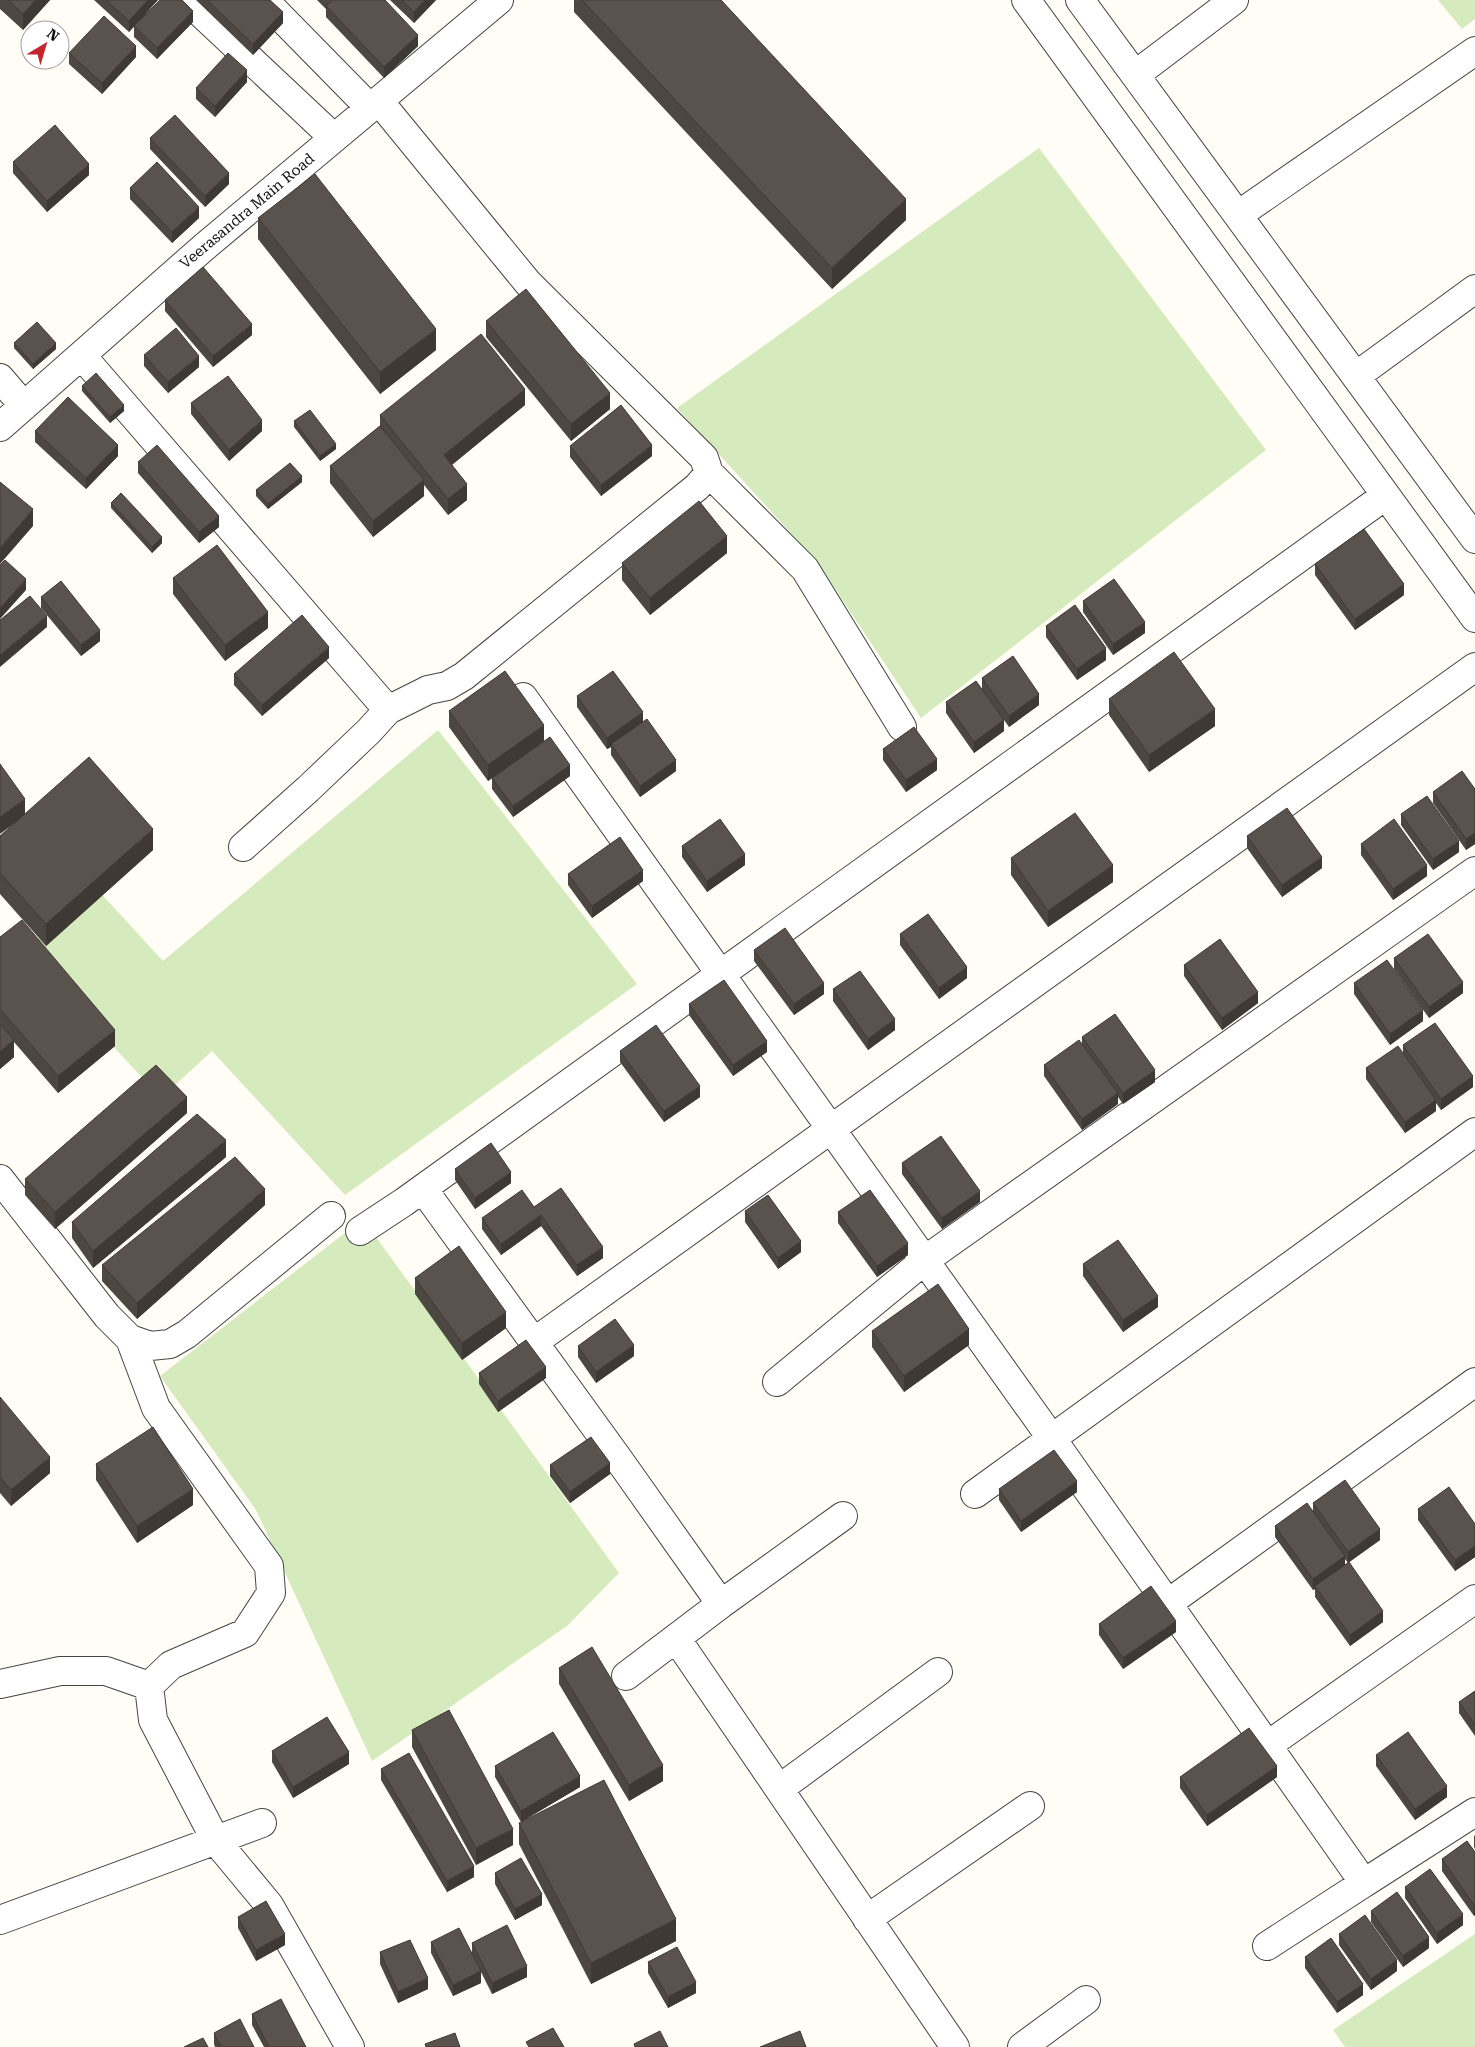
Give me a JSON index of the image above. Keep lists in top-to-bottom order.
{
  "streets": {
    "street": ["Veerasandra Main Road"]
  },
  "north": "top right"
}
